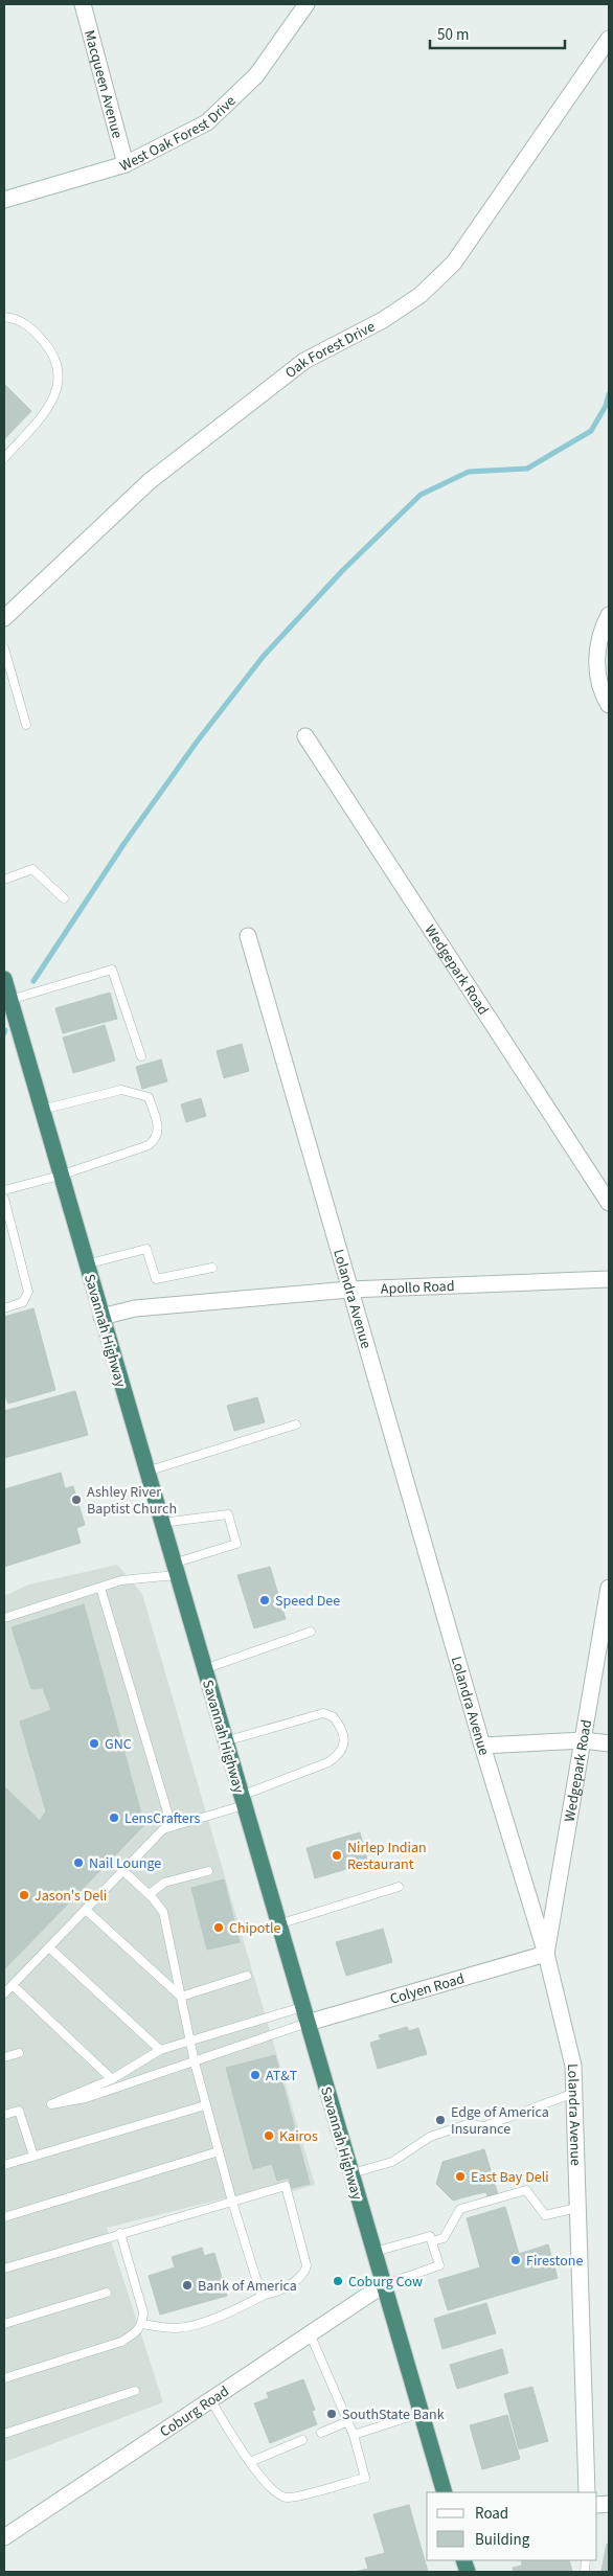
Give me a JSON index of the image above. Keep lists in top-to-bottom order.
{
  "streets": {
    "highway": ["Savannah Highway"],
    "street": [
      "Macqueen Avenue",
      "West Oak Forest Drive",
      "Oak Forest Drive",
      "Wedgepark Road",
      "Apollo Road",
      "Lolandra Avenue",
      "Colyen Road",
      "Coburg Road"
    ]
  },
  "crossings": [
    ["Macqueen Avenue", "West Oak Forest Drive"],
    ["Wedgepark Road", "Lolandra Avenue"],
    ["Wedgepark Road", "Colyen Road"],
    ["Apollo Road", "Lolandra Avenue"],
    ["Apollo Road", "Savannah Highway"],
    ["Lolandra Avenue", "Colyen Road"],
    ["Savannah Highway", "Colyen Road"],
    ["Savannah Highway", "Coburg Road"]
  ],
  "places": [
    "Ashley River Baptist Church",
    "Speed Dee",
    "GNC",
    "LensCrafters",
    "Nirlep Indian Restaurant",
    "Nail Lounge",
    "Jason's Deli",
    "Chipotle",
    "AT&T",
    "Edge of America Insurance",
    "Kairos",
    "East Bay Deli",
    "Firestone",
    "Coburg Cow",
    "Bank of America",
    "SouthState Bank"
  ],
  "legend": ["Road", "Building"],
  "scale_bar": "50 m"
}
